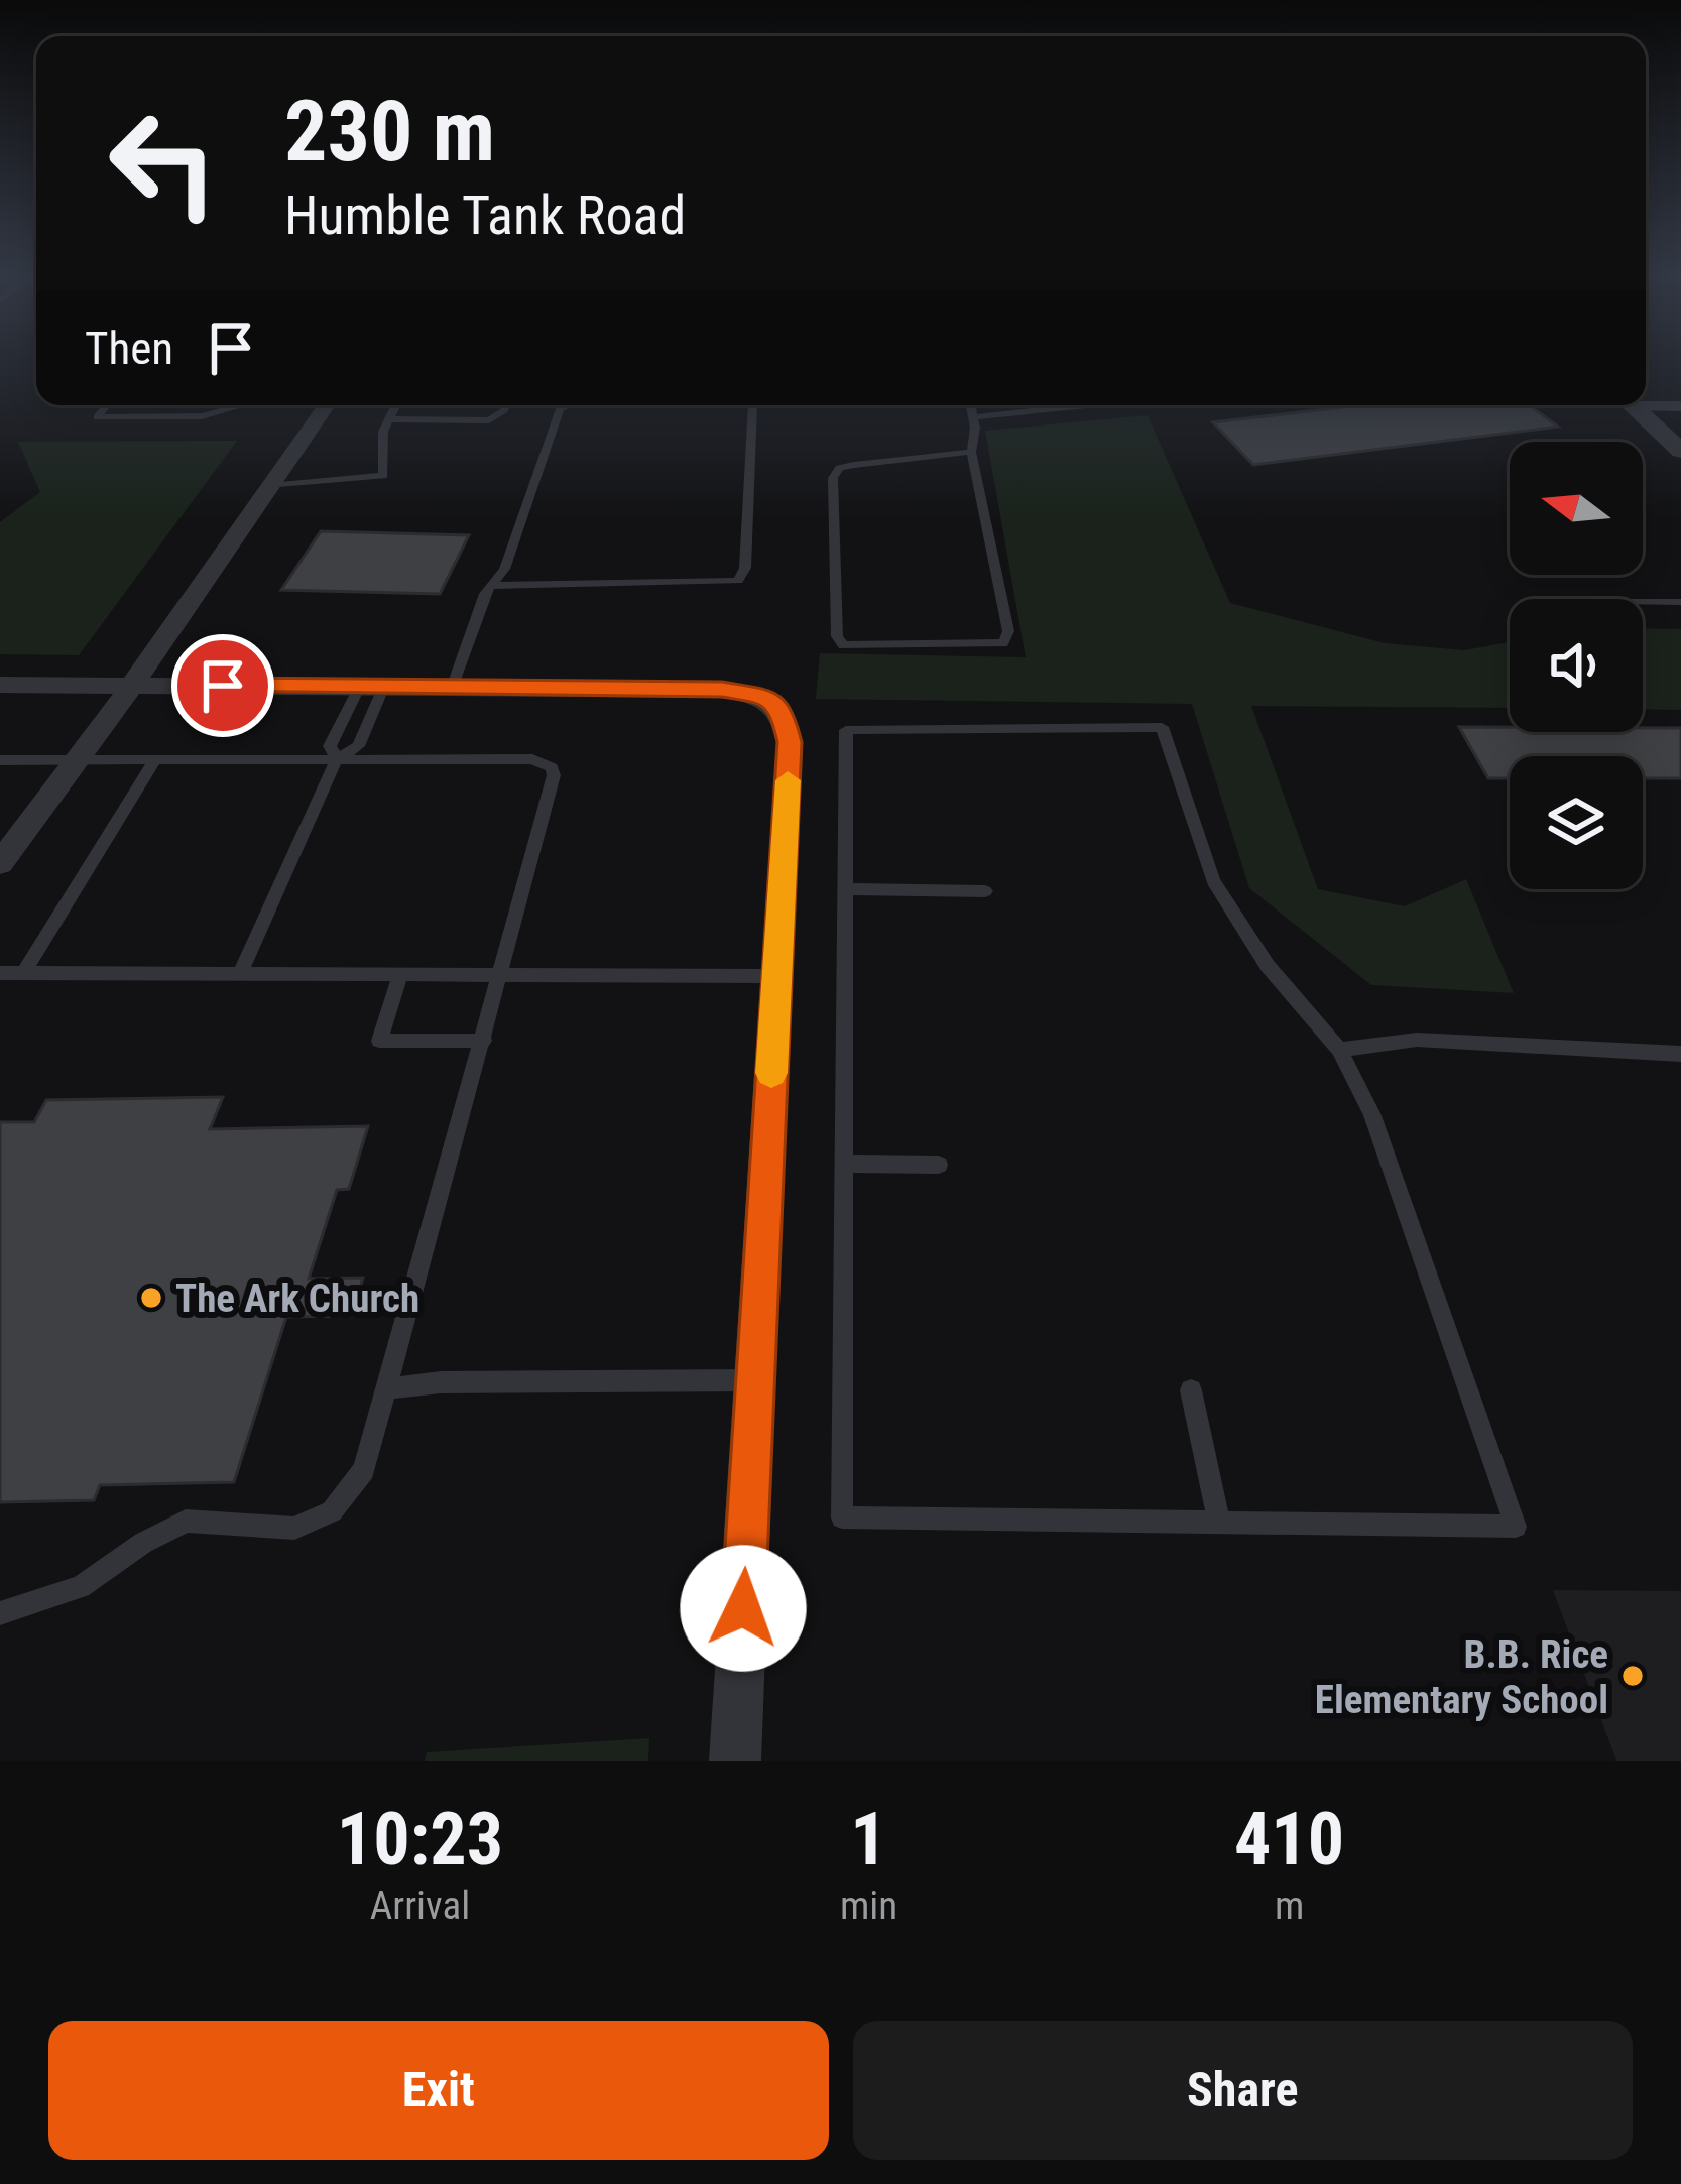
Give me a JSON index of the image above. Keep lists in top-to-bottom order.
{
  "places": ["The Ark Church", "B.B. Rice Elementary School"],
  "north": "left",
  "page": {
    "turn": ["230 m", "Humble Tank Road"],
    "then": "Then",
    "eta": [
      "10:23",
      "Arrival",
      "1",
      "min",
      "410",
      "m"
    ],
    "buttons": ["Exit", "Share"]
  }
}
